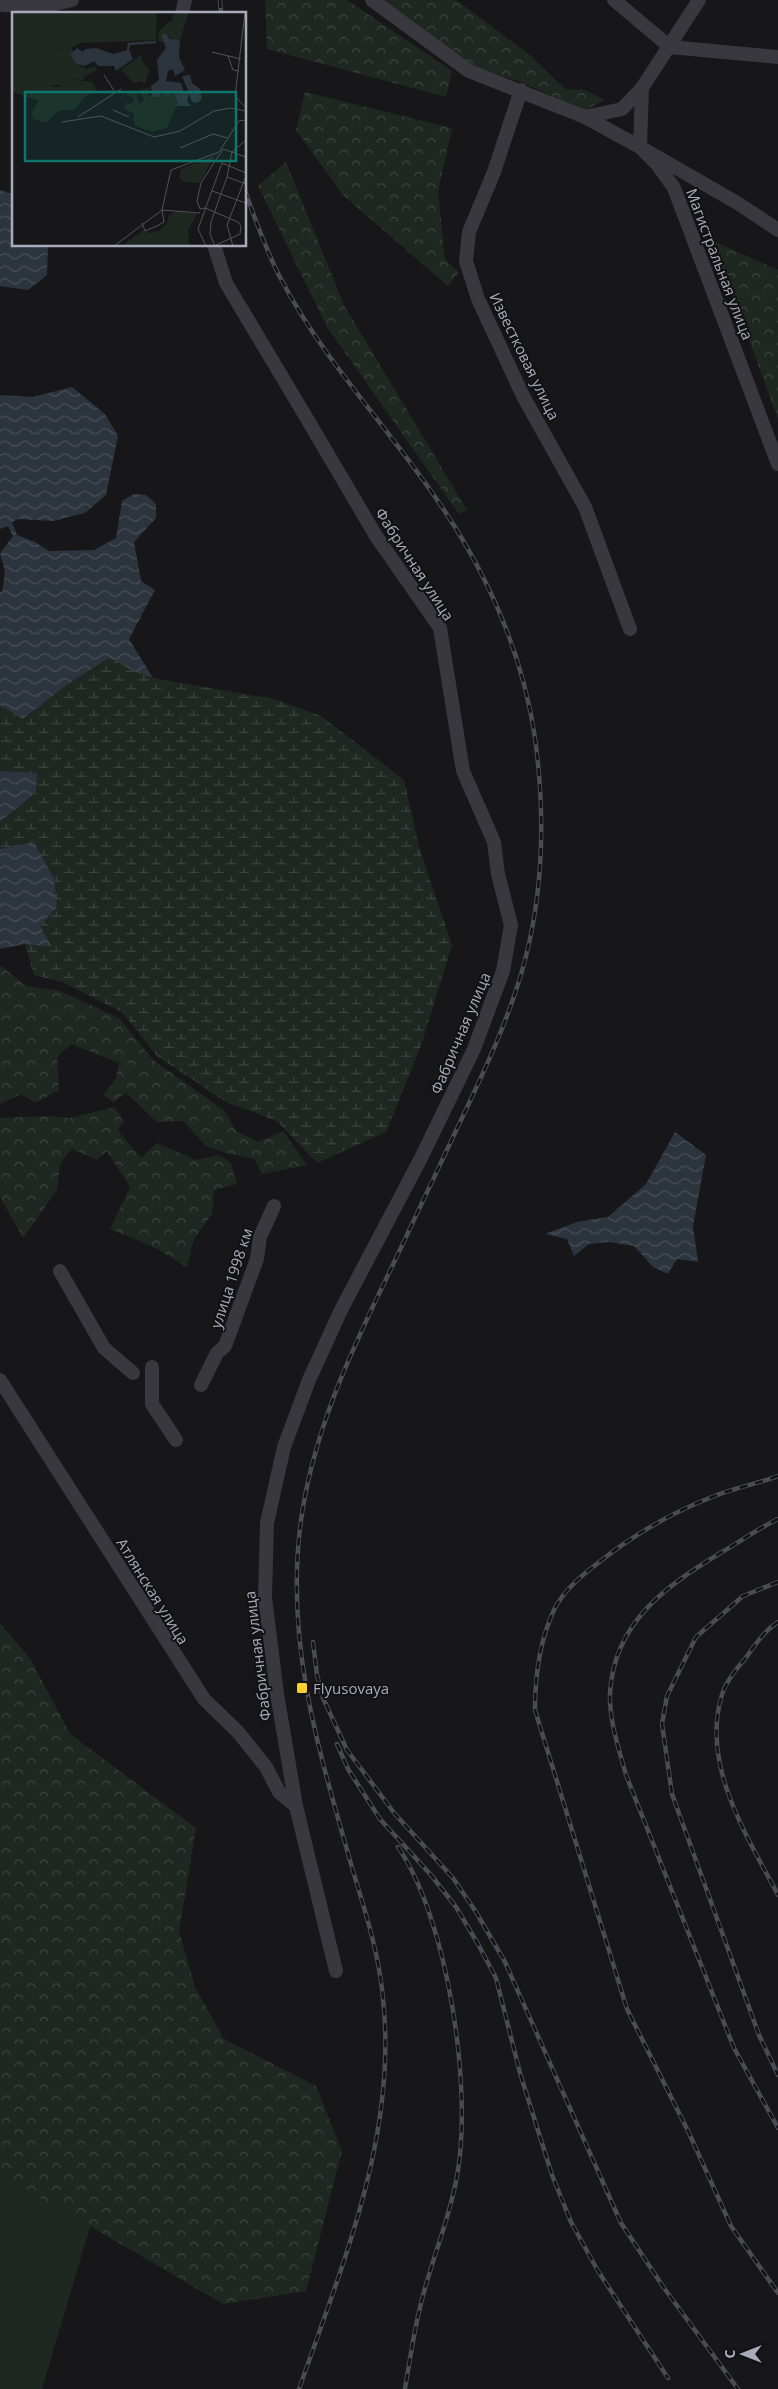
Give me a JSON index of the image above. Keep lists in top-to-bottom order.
{
  "streets": {
    "street": [
      "Магистральная улица",
      "Известковая улица",
      "Фабричная улица",
      "улица 1998 км",
      "Атлянская улица"
    ]
  },
  "crossings": [
    ["Магистральная улица", "Известковая улица"],
    ["Фабричная улица", "Атлянская улица"]
  ],
  "places": {
    "transit": ["Flyusovaya"]
  },
  "north": "left"
}
